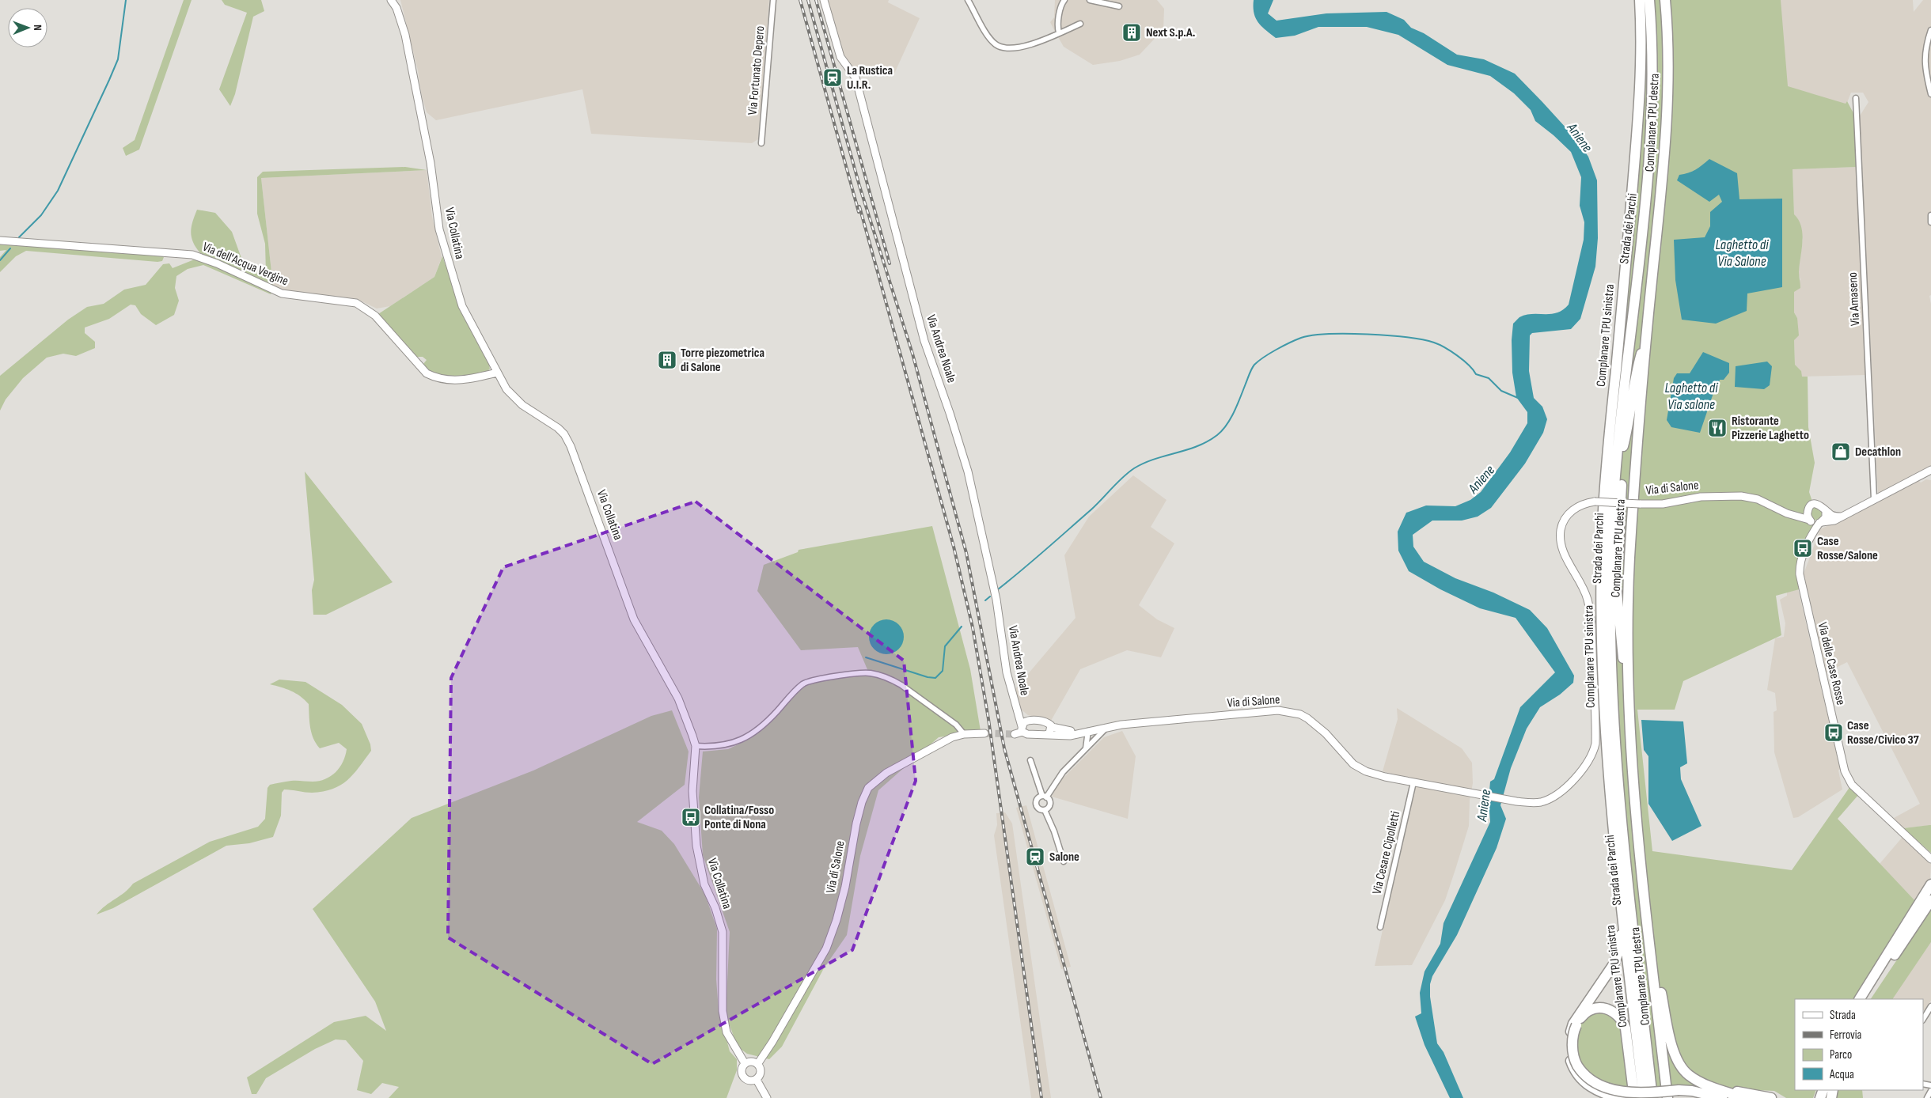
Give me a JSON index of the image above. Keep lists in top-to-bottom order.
{
  "streets": {
    "highway": ["Complanare TPU destra", "Strada dei Parchi", "Complanare TPU sinistra"],
    "street": [
      "Via Fortunato Depero",
      "Via Collatina",
      "Via dell'Acqua Vergine",
      "Via Amaseno",
      "Via Andrea Noale",
      "Via di Salone",
      "Via delle Case Rosse",
      "Via Cesare Cipolletti"
    ]
  },
  "crossings": [
    ["Via Collatina", "Via dell'Acqua Vergine"],
    ["Via Collatina", "Via di Salone"],
    ["Via Andrea Noale", "Via di Salone"],
    ["Via di Salone", "Via delle Case Rosse"],
    ["Via di Salone", "Via Cesare Cipolletti"]
  ],
  "water": ["Aniene", "Laghetto di Via Salone", "Laghetto di Via salone"],
  "places": {
    "building": ["Next S.p.A.", "Torre piezometrica di Salone"],
    "station": ["La Rustica U.I.R.", "Salone"],
    "restaurant": ["Ristorante Pizzerie Laghetto"],
    "shop": ["Decathlon"],
    "bus stop": ["Case Rosse/Salone", "Case Rosse/Civico 37", "Collatina/Fosso Ponte di Nona"]
  },
  "legend": [
    "Strada",
    "Ferrovia",
    "Parco",
    "Acqua"
  ],
  "north": "right"
}
